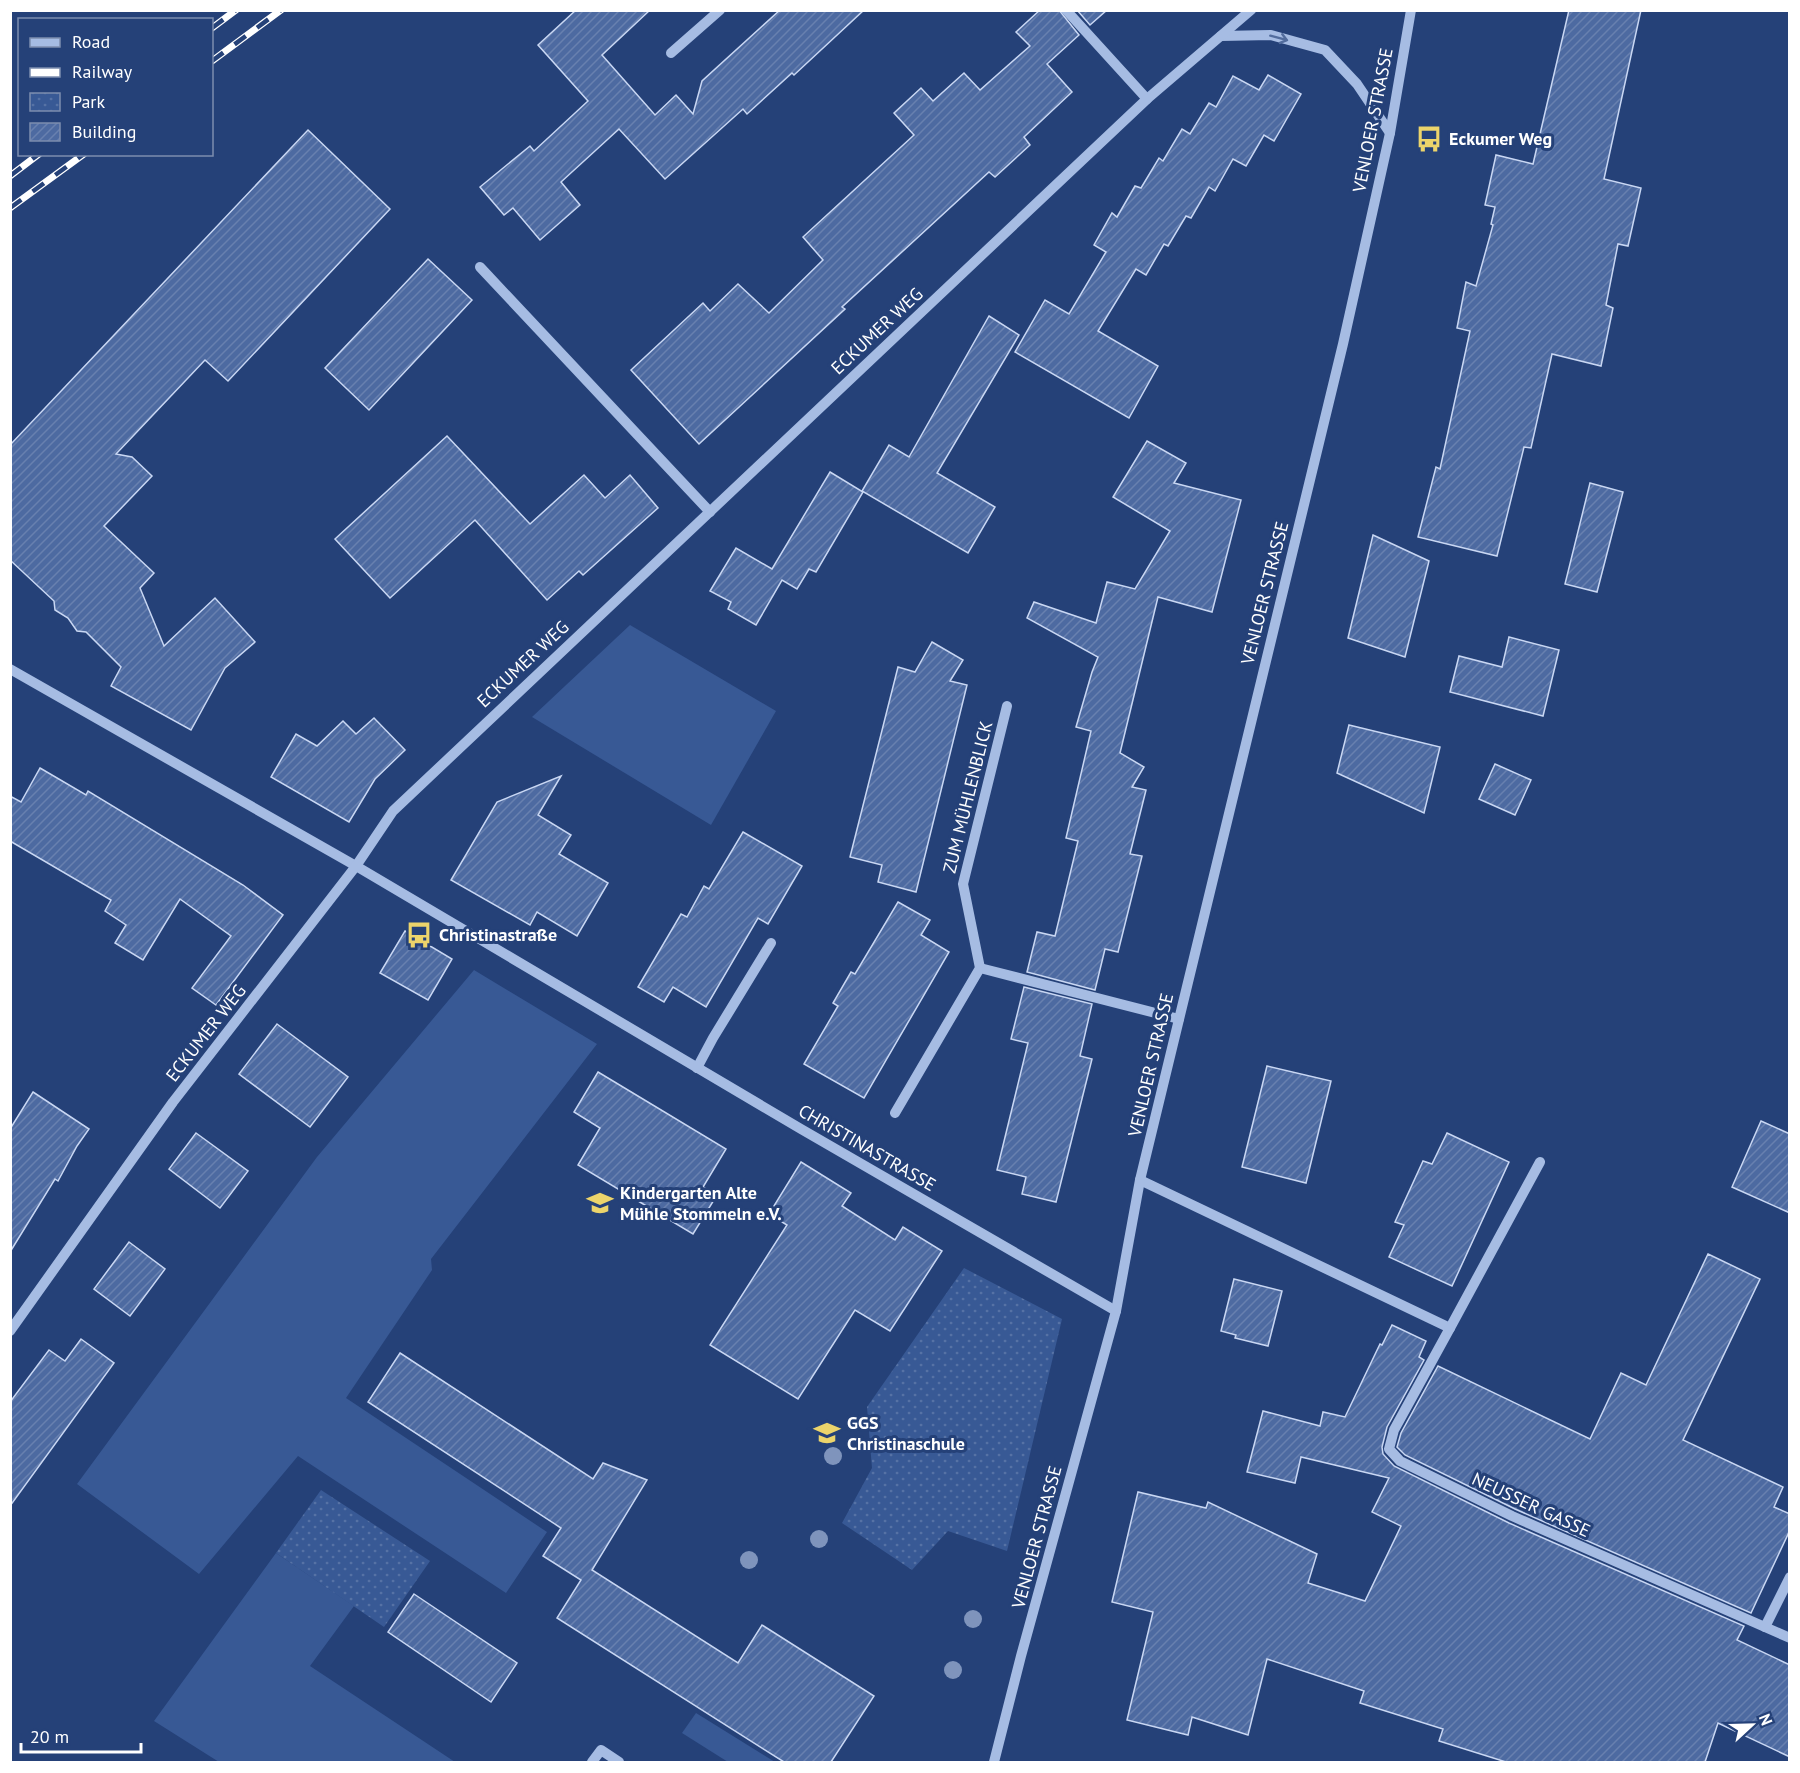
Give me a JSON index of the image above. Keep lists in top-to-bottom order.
{
  "streets": {
    "street": [
      "VENLOER STRASSE",
      "ECKUMER WEG",
      "ZUM MÜHLENBLICK",
      "CHRISTINASTRASSE",
      "NEUSSER GASSE"
    ]
  },
  "crossings": [
    ["VENLOER STRASSE", "CHRISTINASTRASSE"],
    ["ECKUMER WEG", "CHRISTINASTRASSE"]
  ],
  "places": {
    "bus stop": ["Eckumer Weg", "Christinastraße"],
    "school or university": ["Kindergarten Alte Mühle Stommeln e.V.", "GGS Christinaschule"]
  },
  "legend": [
    "Road",
    "Railway",
    "Park",
    "Building"
  ],
  "scale_bar": "20 m",
  "north": "right"
}
